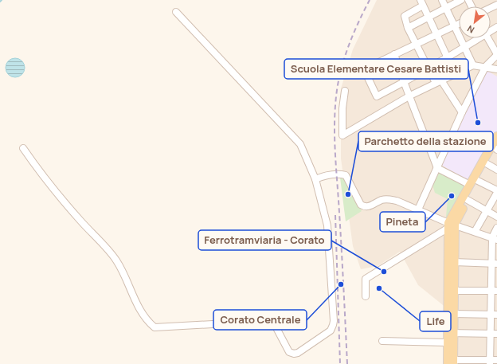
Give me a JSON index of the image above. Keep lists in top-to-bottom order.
{
  "places": [
    "Scuola Elementare Cesare Battisti",
    "Parchetto della stazione",
    "Pineta",
    "Ferrotramviaria - Corato",
    "Corato Centrale",
    "Life"
  ],
  "north": "bottom left"
}
